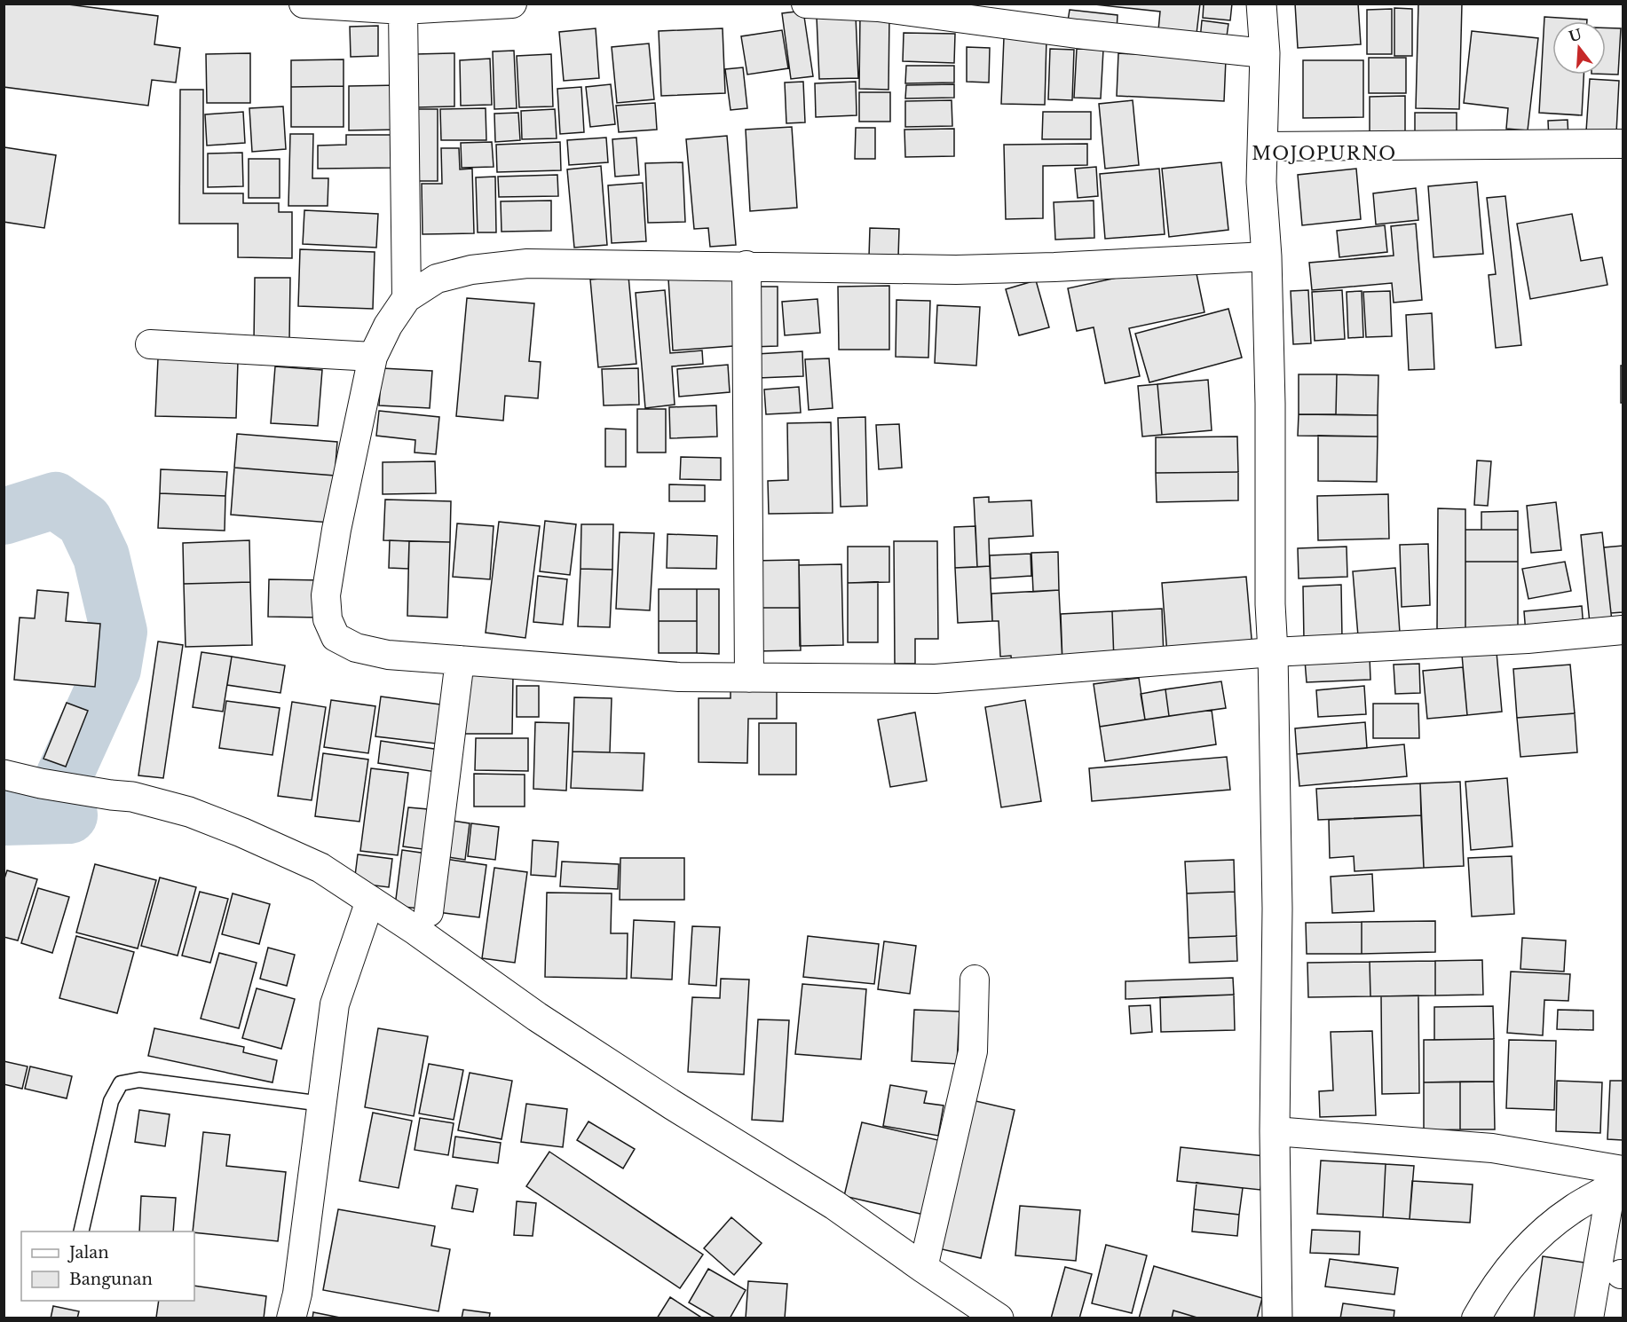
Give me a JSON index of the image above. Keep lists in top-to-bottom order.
{
  "districts": ["MOJOPURNO"],
  "legend": ["Jalan", "Bangunan"],
  "north": "top"
}
